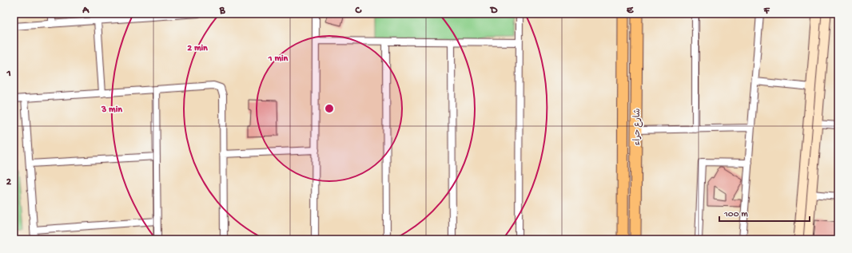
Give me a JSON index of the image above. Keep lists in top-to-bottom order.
{
  "streets": {
    "main road": ["شارع حراء"]
  },
  "scale_bar": "100 m",
  "grid": {
    "columns": [
      "A",
      "B",
      "C",
      "D",
      "E",
      "F"
    ],
    "rows": ["1", "2"]
  },
  "rings": ["2 min", "1 min", "3 min"]
}
